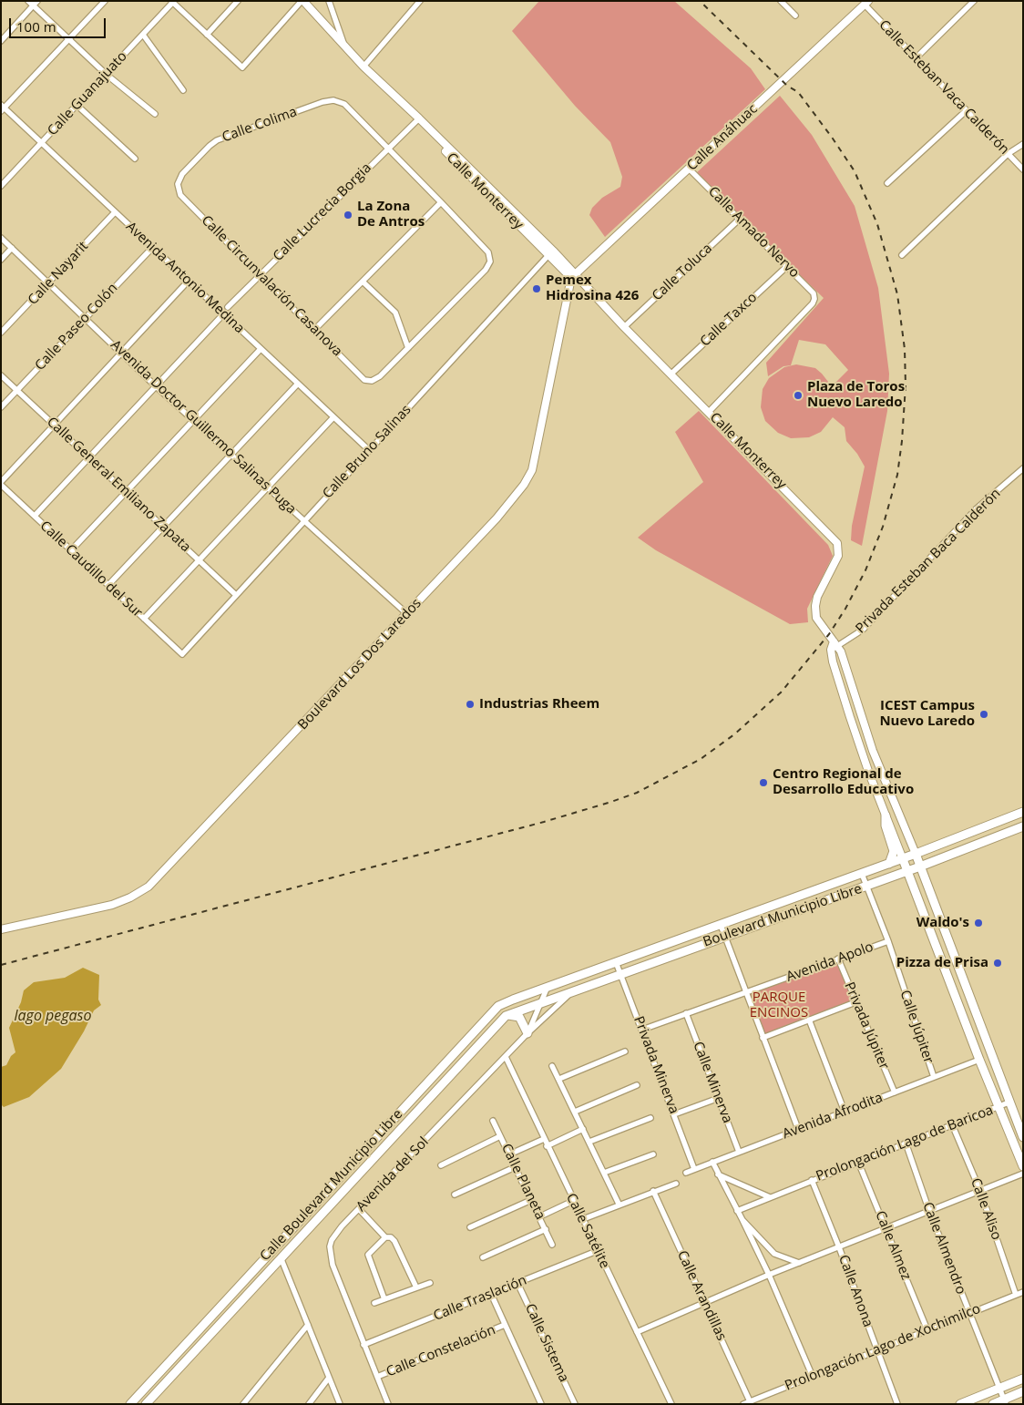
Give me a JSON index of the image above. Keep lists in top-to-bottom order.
{
  "streets": {
    "main road": ["Boulevard Municipio Libre", "Calle Boulevard Municipio Libre"],
    "street": [
      "Calle Esteban Vaca Calderón",
      "Calle Guanajuato",
      "Calle Colima",
      "Calle Anáhuac",
      "Calle Monterrey",
      "Calle Lucrecia Borgia",
      "Calle Amado Nervo",
      "Calle Toluca",
      "Calle Nayarit",
      "Avenida Antonio Medina",
      "Calle Circunvalación Casanova",
      "Calle Taxco",
      "Calle Paseo Colón",
      "Avenida Doctor Guillermo Salinas Puga",
      "Calle Bruno Salinas",
      "Calle General Emiliano Zapata",
      "Privada Esteban Baca Calderón",
      "Calle Caudillo del Sur",
      "Boulevard Los Dos Laredos",
      "Avenida Apolo",
      "Privada Júpiter",
      "Calle Júpiter",
      "Privada Minerva",
      "Calle Minerva",
      "Avenida Afrodita",
      "Prolongación Lago de Baricoa",
      "Avenida del Sol",
      "Calle Planeta",
      "Calle Aliso",
      "Calle Satélite",
      "Calle Almez",
      "Calle Almendro",
      "Calle Anona",
      "Calle Arandillas",
      "Calle Traslación",
      "Calle Sistema",
      "Prolongación Lago de Xochimilco",
      "Calle Constelación"
    ]
  },
  "crossings": [
    ["Calle Esteban Vaca Calderón", "Calle Anáhuac"],
    ["Calle Guanajuato", "Avenida Antonio Medina"],
    ["Calle Colima", "Calle Lucrecia Borgia"],
    ["Calle Colima", "Calle Circunvalación Casanova"],
    ["Calle Anáhuac", "Calle Monterrey"],
    ["Calle Anáhuac", "Calle Amado Nervo"],
    ["Calle Anáhuac", "Boulevard Los Dos Laredos"],
    ["Calle Monterrey", "Calle Lucrecia Borgia"],
    ["Calle Monterrey", "Calle Amado Nervo"],
    ["Calle Monterrey", "Calle Toluca"],
    ["Calle Monterrey", "Calle Taxco"],
    ["Calle Monterrey", "Calle Bruno Salinas"],
    ["Calle Monterrey", "Privada Esteban Baca Calderón"],
    ["Calle Monterrey", "Boulevard Los Dos Laredos"],
    ["Calle Lucrecia Borgia", "Calle Circunvalación Casanova"],
    ["Calle Amado Nervo", "Calle Toluca"],
    ["Calle Amado Nervo", "Calle Taxco"],
    ["Calle Nayarit", "Avenida Antonio Medina"],
    ["Calle Nayarit", "Avenida Doctor Guillermo Salinas Puga"],
    ["Avenida Antonio Medina", "Calle Paseo Colón"],
    ["Avenida Antonio Medina", "Calle Bruno Salinas"],
    ["Calle Paseo Colón", "Avenida Doctor Guillermo Salinas Puga"],
    ["Calle Paseo Colón", "Calle General Emiliano Zapata"],
    ["Avenida Doctor Guillermo Salinas Puga", "Calle Bruno Salinas"],
    ["Avenida Doctor Guillermo Salinas Puga", "Boulevard Los Dos Laredos"],
    ["Calle Bruno Salinas", "Calle General Emiliano Zapata"],
    ["Calle Bruno Salinas", "Calle Caudillo del Sur"],
    ["Boulevard Municipio Libre", "Calle Júpiter"],
    ["Boulevard Municipio Libre", "Privada Minerva"],
    ["Boulevard Municipio Libre", "Avenida del Sol"],
    ["Boulevard Municipio Libre", "Calle Boulevard Municipio Libre"],
    ["Avenida Apolo", "Privada Júpiter"],
    ["Avenida Apolo", "Calle Júpiter"],
    ["Avenida Apolo", "Privada Minerva"],
    ["Avenida Apolo", "Calle Minerva"],
    ["Privada Júpiter", "Avenida Afrodita"],
    ["Calle Júpiter", "Avenida Afrodita"],
    ["Privada Minerva", "Avenida Afrodita"],
    ["Calle Minerva", "Avenida Afrodita"],
    ["Prolongación Lago de Baricoa", "Calle Aliso"],
    ["Prolongación Lago de Baricoa", "Calle Almez"],
    ["Prolongación Lago de Baricoa", "Calle Almendro"],
    ["Prolongación Lago de Baricoa", "Calle Anona"],
    ["Avenida del Sol", "Calle Satélite"],
    ["Avenida del Sol", "Calle Traslación"],
    ["Avenida del Sol", "Calle Constelación"],
    ["Calle Aliso", "Prolongación Lago de Xochimilco"],
    ["Calle Satélite", "Calle Traslación"],
    ["Calle Almez", "Prolongación Lago de Xochimilco"],
    ["Calle Almendro", "Prolongación Lago de Xochimilco"],
    ["Calle Anona", "Prolongación Lago de Xochimilco"],
    ["Calle Arandillas", "Prolongación Lago de Xochimilco"],
    ["Calle Traslación", "Calle Sistema"]
  ],
  "water": ["lago pegaso"],
  "parks": ["PARQUE ENCINOS"],
  "places": [
    "La Zona De Antros",
    "Pemex Hidrosina 426",
    "Plaza de Toros Nuevo Laredo",
    "Industrias Rheem",
    "ICEST Campus Nuevo Laredo",
    "Centro Regional de Desarrollo Educativo",
    "Waldo's",
    "Pizza de Prisa"
  ],
  "scale_bar": "100 m"
}
